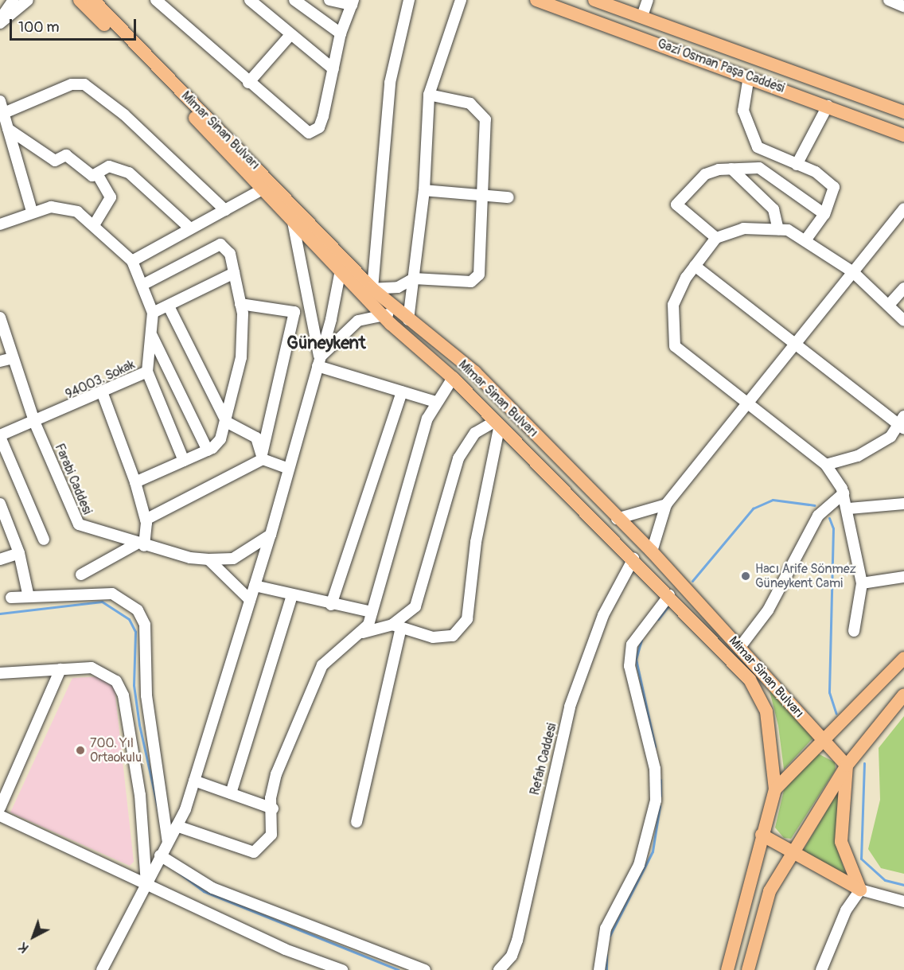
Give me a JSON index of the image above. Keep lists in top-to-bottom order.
{
  "streets": {
    "main road": ["Gazi Osman Paşa Caddesi", "Mimar Sinan Bulvarı"],
    "street": ["94003. Sokak", "Farabi Caddesi", "Refah Caddesi"]
  },
  "crossings": [
    ["Mimar Sinan Bulvarı", "Refah Caddesi"],
    ["94003. Sokak", "Farabi Caddesi"]
  ],
  "districts": ["Güneykent"],
  "places": ["Hacı Arife Sönmez Güneykent Cami", "700. Yıl Ortaokulu"],
  "scale_bar": "100 m",
  "north": "bottom left"
}
